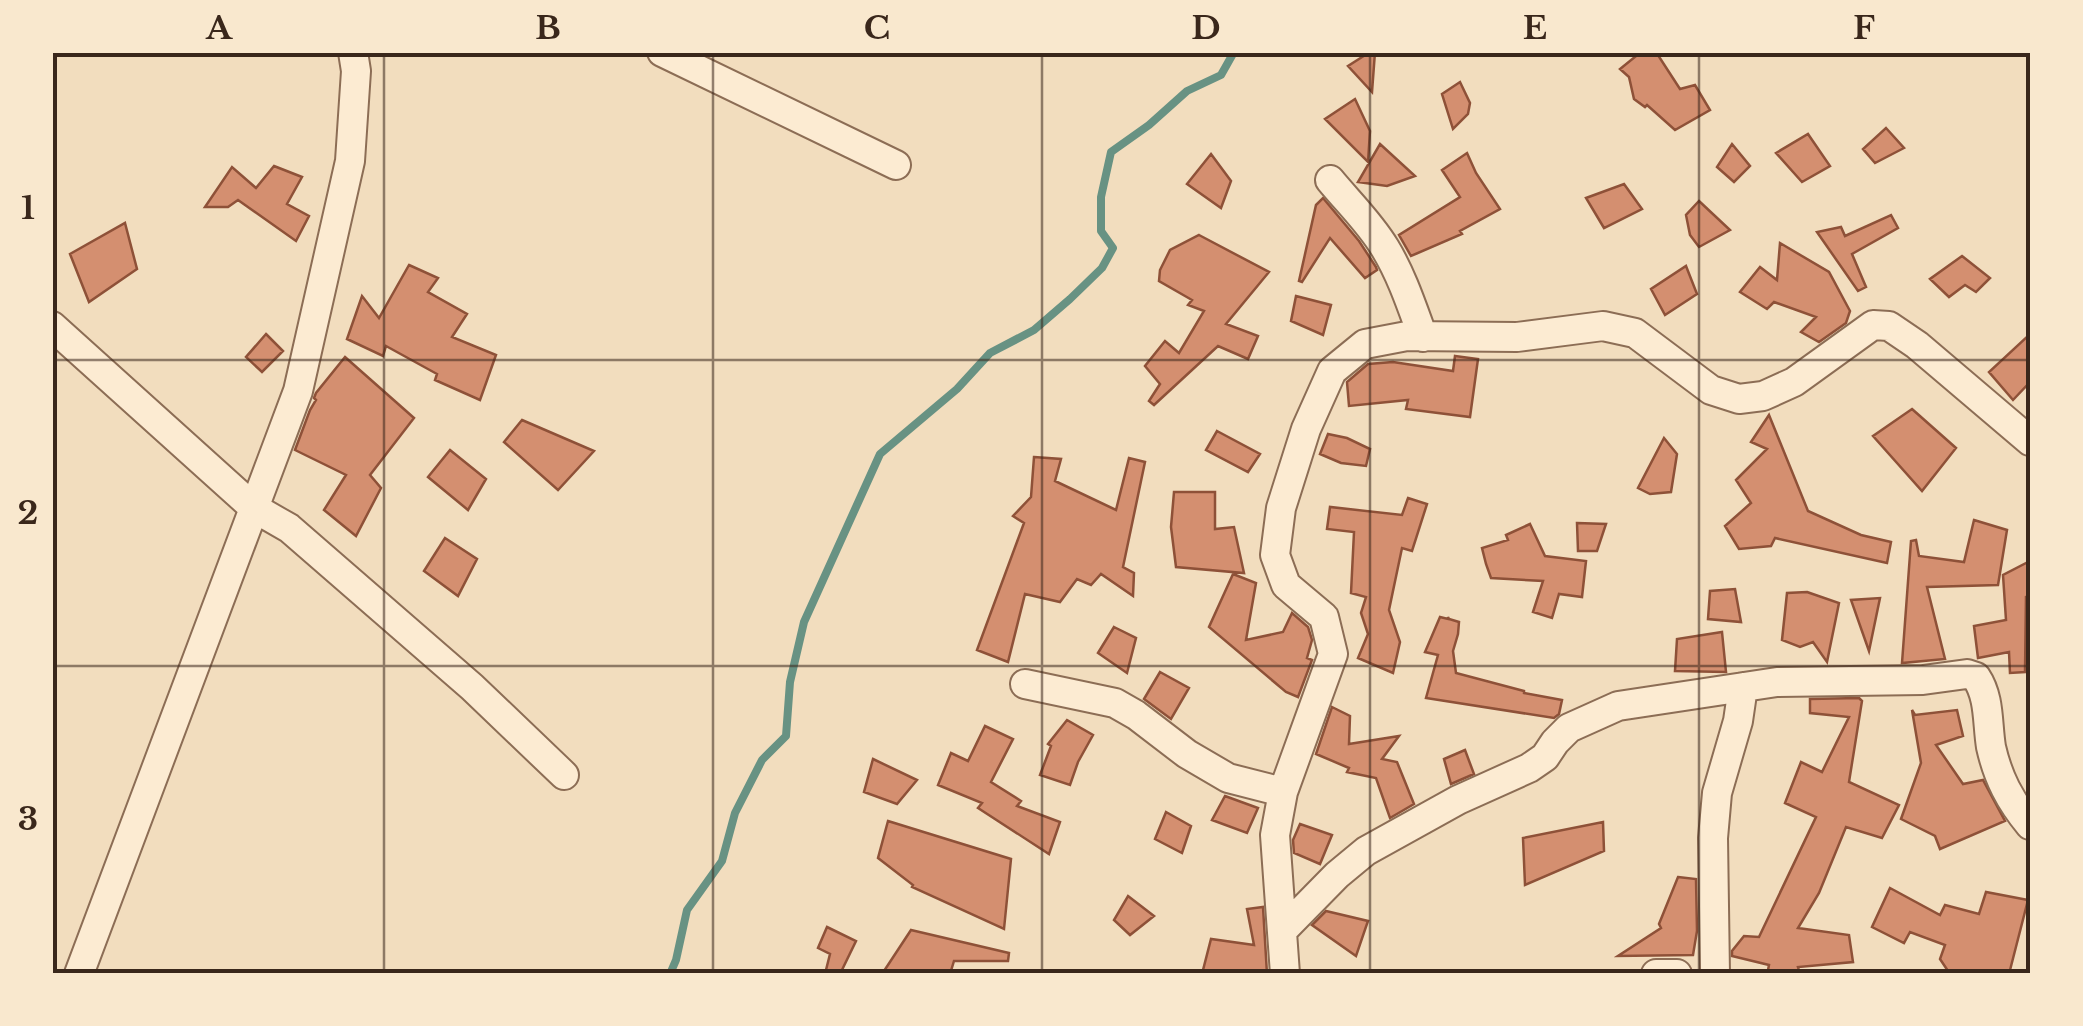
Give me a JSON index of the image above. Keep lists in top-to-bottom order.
{
  "grid": {
    "columns": [
      "A",
      "B",
      "C",
      "D",
      "E",
      "F"
    ],
    "rows": ["1", "2", "3"]
  }
}
